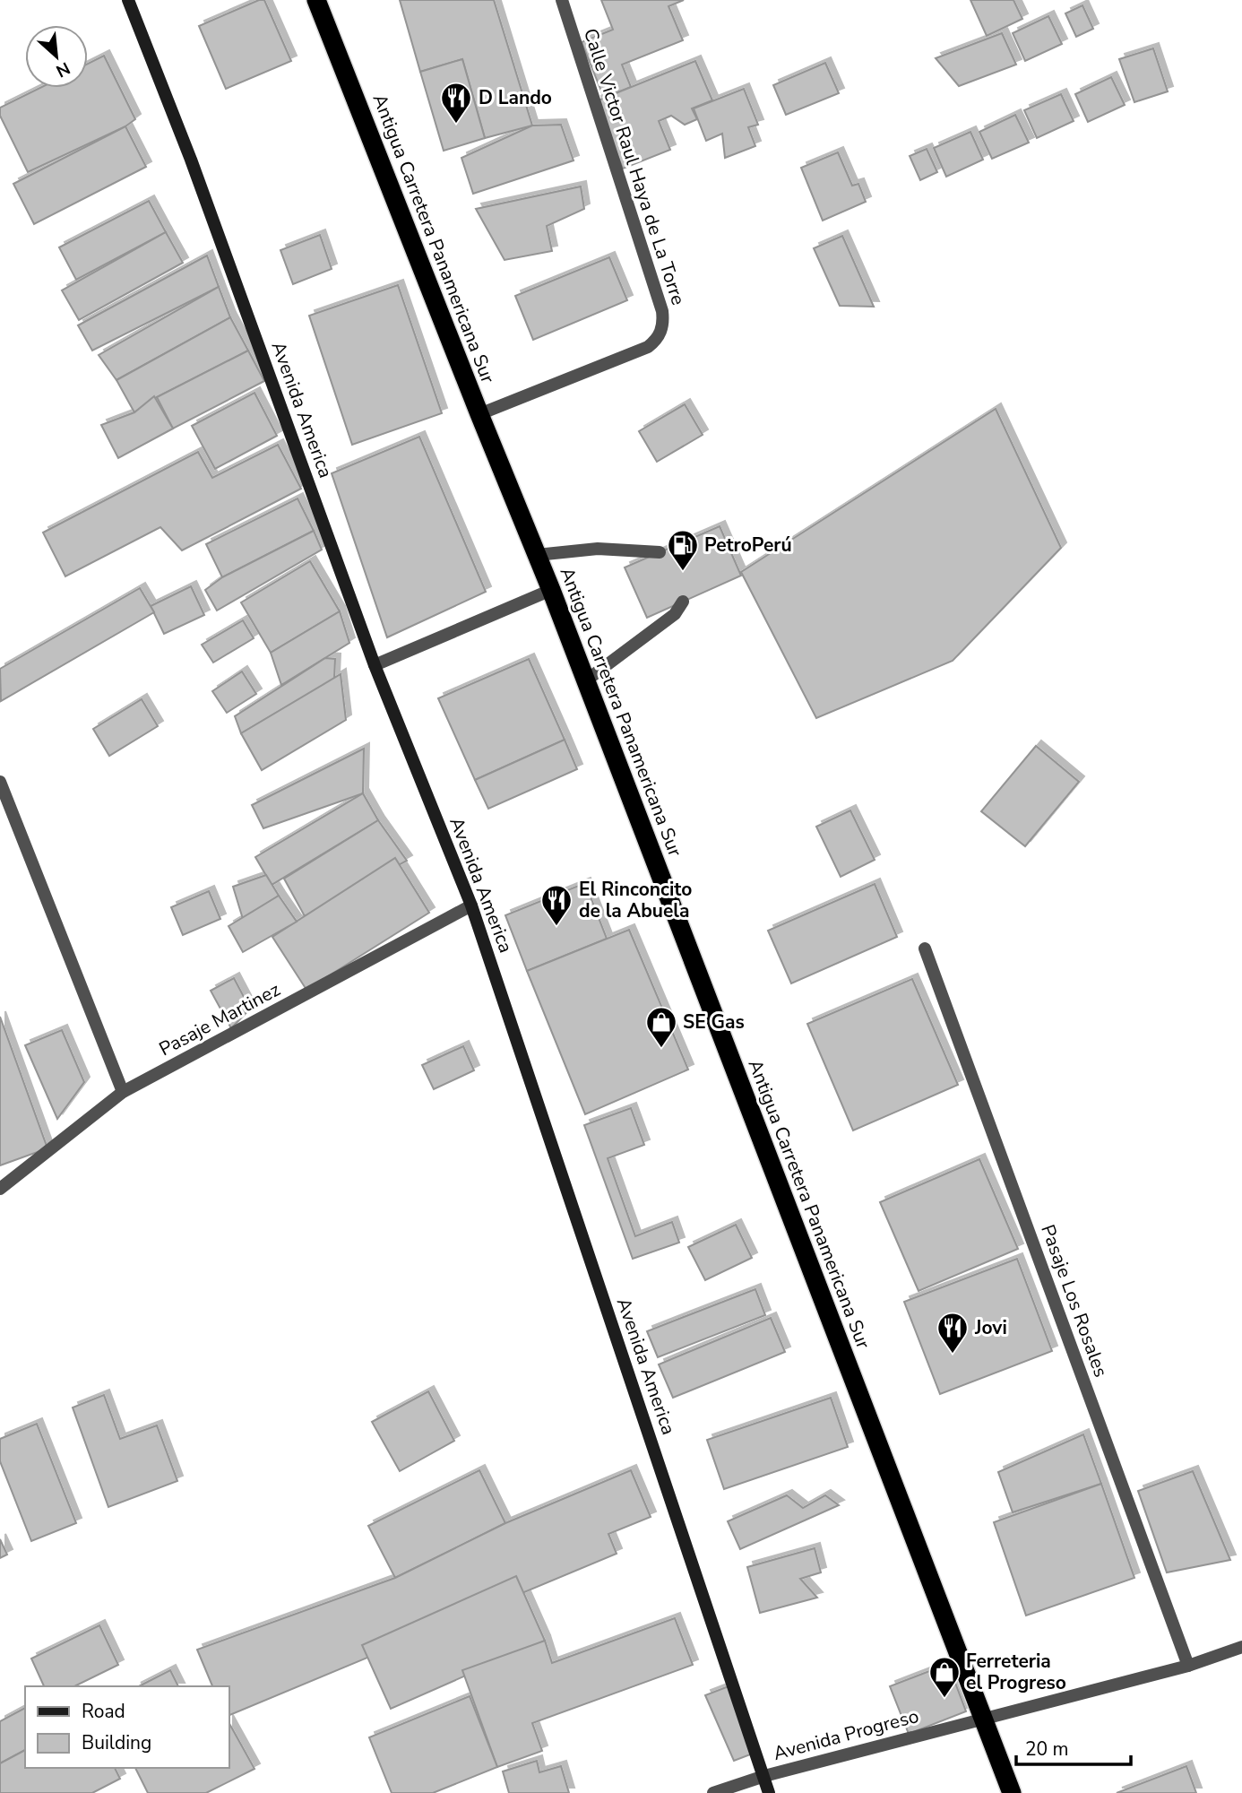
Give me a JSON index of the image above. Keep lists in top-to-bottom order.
{
  "streets": {
    "highway": ["Antigua Carretera Panamericana Sur"],
    "street": [
      "Calle Victor Raul Haya de La Torre",
      "Avenida America",
      "Pasaje Martinez",
      "Pasaje Los Rosales",
      "Avenida Progreso"
    ]
  },
  "crossings": [
    ["Calle Victor Raul Haya de La Torre", "Antigua Carretera Panamericana Sur"],
    ["Antigua Carretera Panamericana Sur", "Avenida Progreso"],
    ["Avenida America", "Pasaje Martinez"],
    ["Avenida America", "Avenida Progreso"],
    ["Pasaje Los Rosales", "Avenida Progreso"]
  ],
  "places": {
    "restaurant": ["D Lando", "El Rinconcito de la Abuela", "Jovi"],
    "fuel station": ["PetroPerú"],
    "shop": ["SE Gas", "Ferreteria el Progreso"]
  },
  "legend": ["Road", "Building"],
  "scale_bar": "20 m",
  "north": "bottom right"
}
